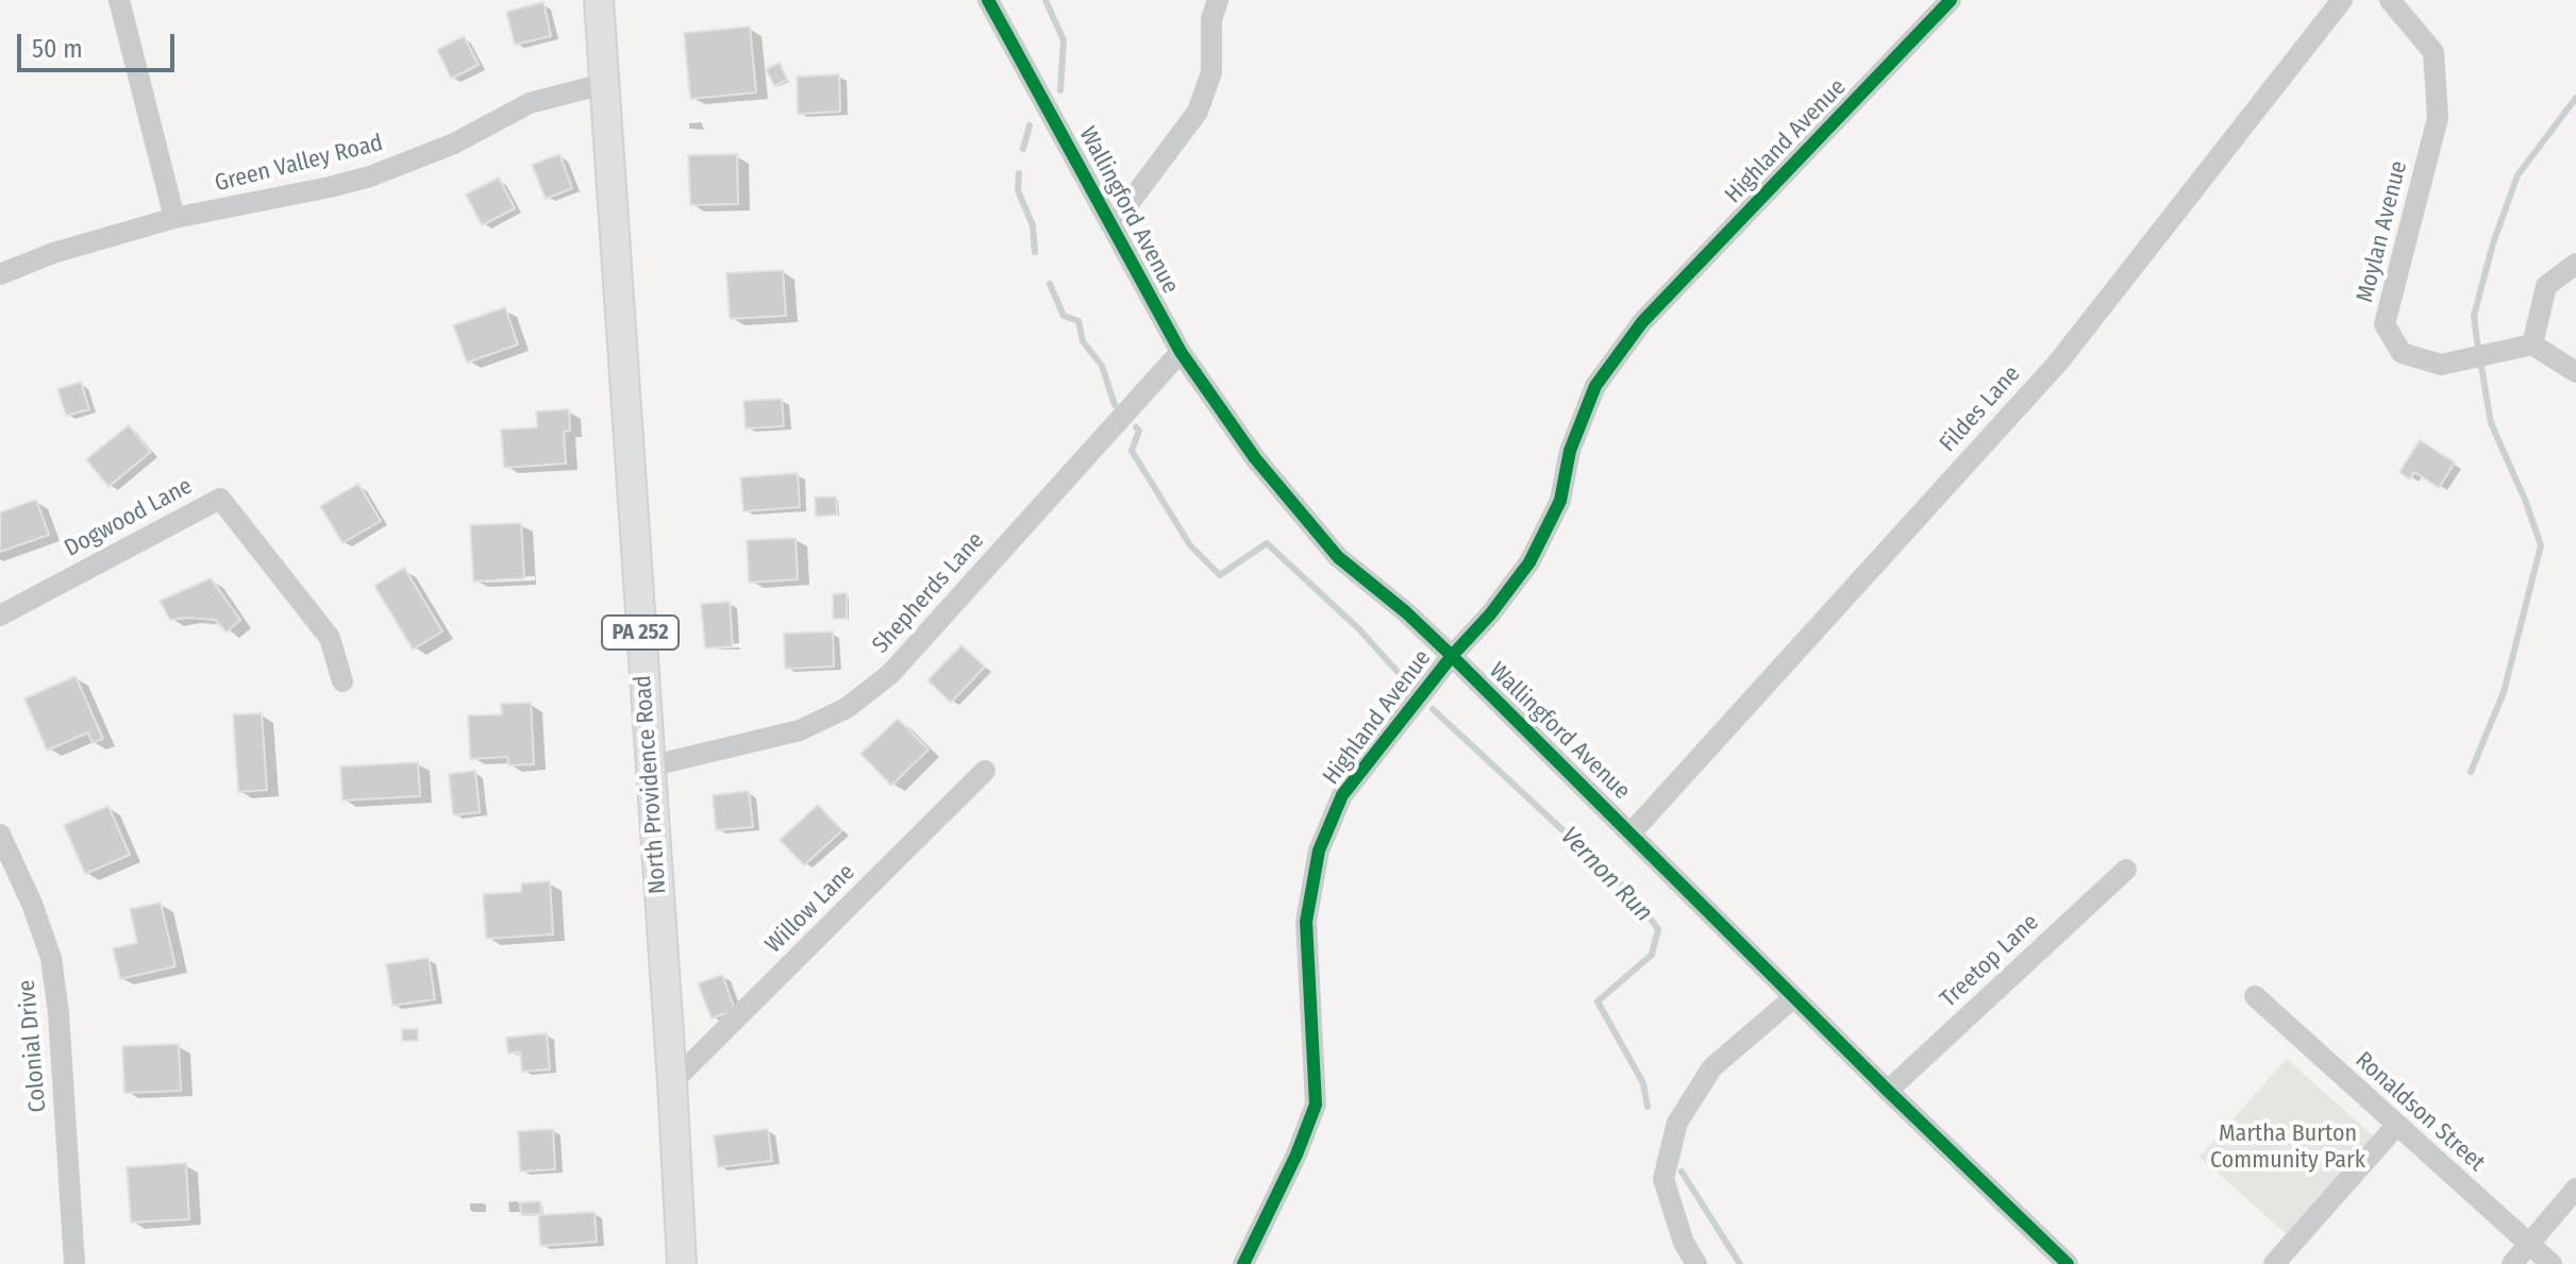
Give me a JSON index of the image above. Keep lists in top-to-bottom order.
{
  "streets": {
    "main road": ["PA 252", "North Providence Road"],
    "street": [
      "Highland Avenue",
      "Green Valley Road",
      "Wallingford Avenue",
      "Moylan Avenue",
      "Fildes Lane",
      "Dogwood Lane",
      "Shepherds Lane",
      "Willow Lane",
      "Treetop Lane",
      "Colonial Drive",
      "Ronaldson Street"
    ]
  },
  "crossings": [
    ["Highland Avenue", "Wallingford Avenue"],
    ["Green Valley Road", "North Providence Road"],
    ["Wallingford Avenue", "Fildes Lane"],
    ["Wallingford Avenue", "Shepherds Lane"],
    ["Wallingford Avenue", "Treetop Lane"],
    ["Shepherds Lane", "North Providence Road"],
    ["North Providence Road", "Willow Lane"]
  ],
  "water": ["Vernon Run"],
  "parks": ["Martha Burton Community Park"],
  "scale_bar": "50 m"
}
